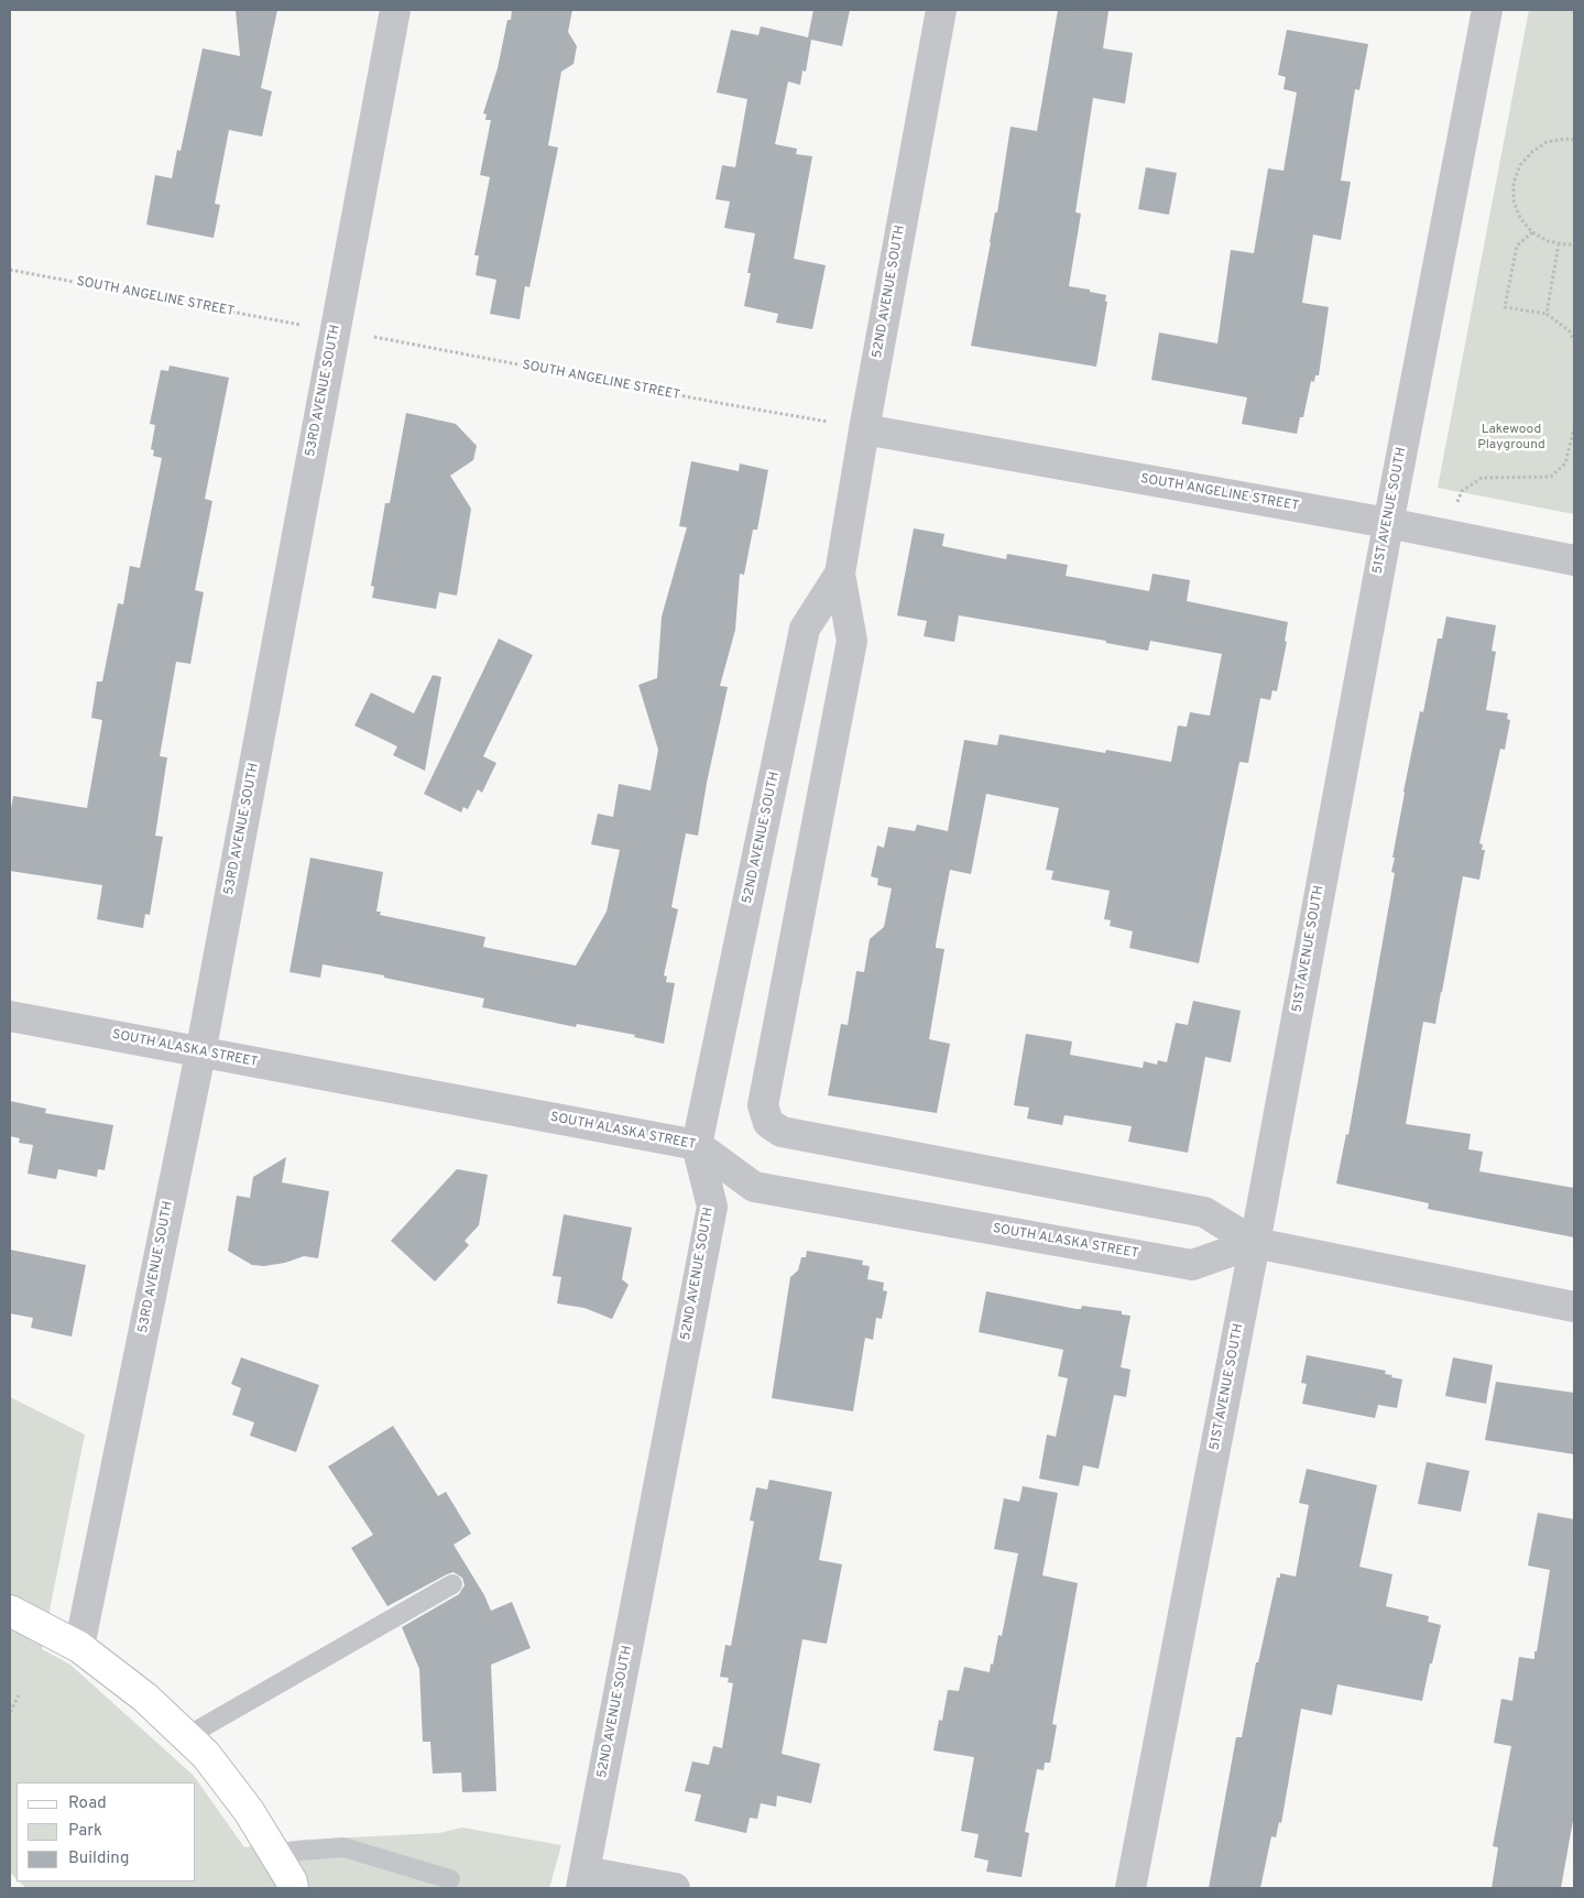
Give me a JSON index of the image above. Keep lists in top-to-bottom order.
{
  "streets": {
    "street": [
      "52ND AVENUE SOUTH",
      "SOUTH ANGELINE STREET",
      "53RD AVENUE SOUTH",
      "51ST AVENUE SOUTH",
      "SOUTH ALASKA STREET"
    ]
  },
  "crossings": [
    ["52ND AVENUE SOUTH", "SOUTH ANGELINE STREET"],
    ["52ND AVENUE SOUTH", "51ST AVENUE SOUTH"],
    ["52ND AVENUE SOUTH", "SOUTH ALASKA STREET"],
    ["SOUTH ANGELINE STREET", "51ST AVENUE SOUTH"],
    ["53RD AVENUE SOUTH", "SOUTH ALASKA STREET"],
    ["51ST AVENUE SOUTH", "SOUTH ALASKA STREET"]
  ],
  "parks": ["Lakewood Playground"],
  "legend": ["Road", "Park", "Building"]
}
